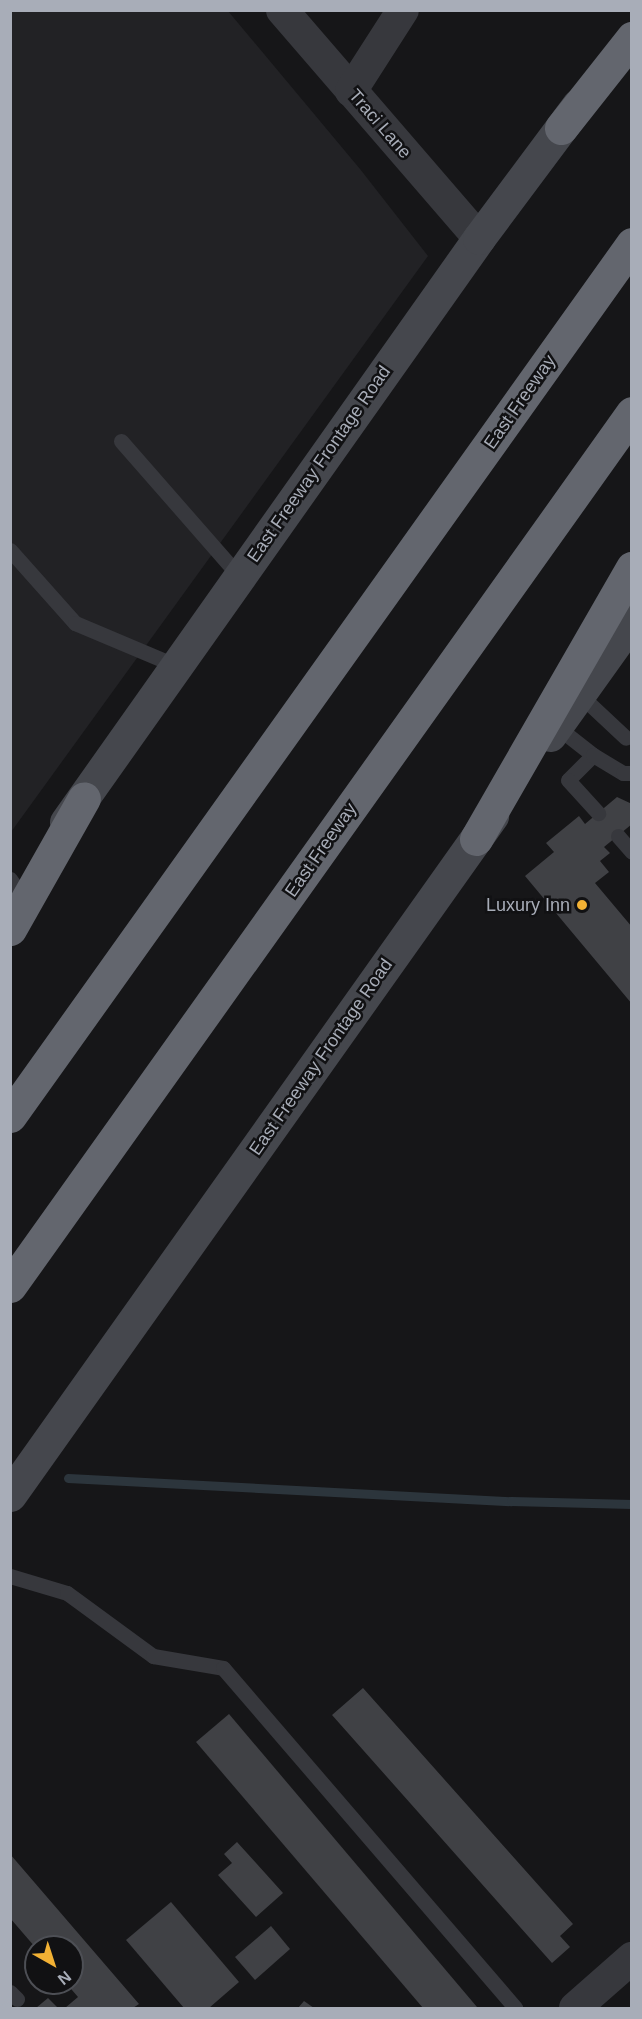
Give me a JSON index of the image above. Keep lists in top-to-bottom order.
{
  "streets": {
    "highway": ["East Freeway"],
    "main road": ["East Freeway Frontage Road"],
    "street": ["Traci Lane"]
  },
  "crossings": [
    ["Traci Lane", "East Freeway Frontage Road"]
  ],
  "places": ["Luxury Inn"],
  "north": "bottom right"
}
